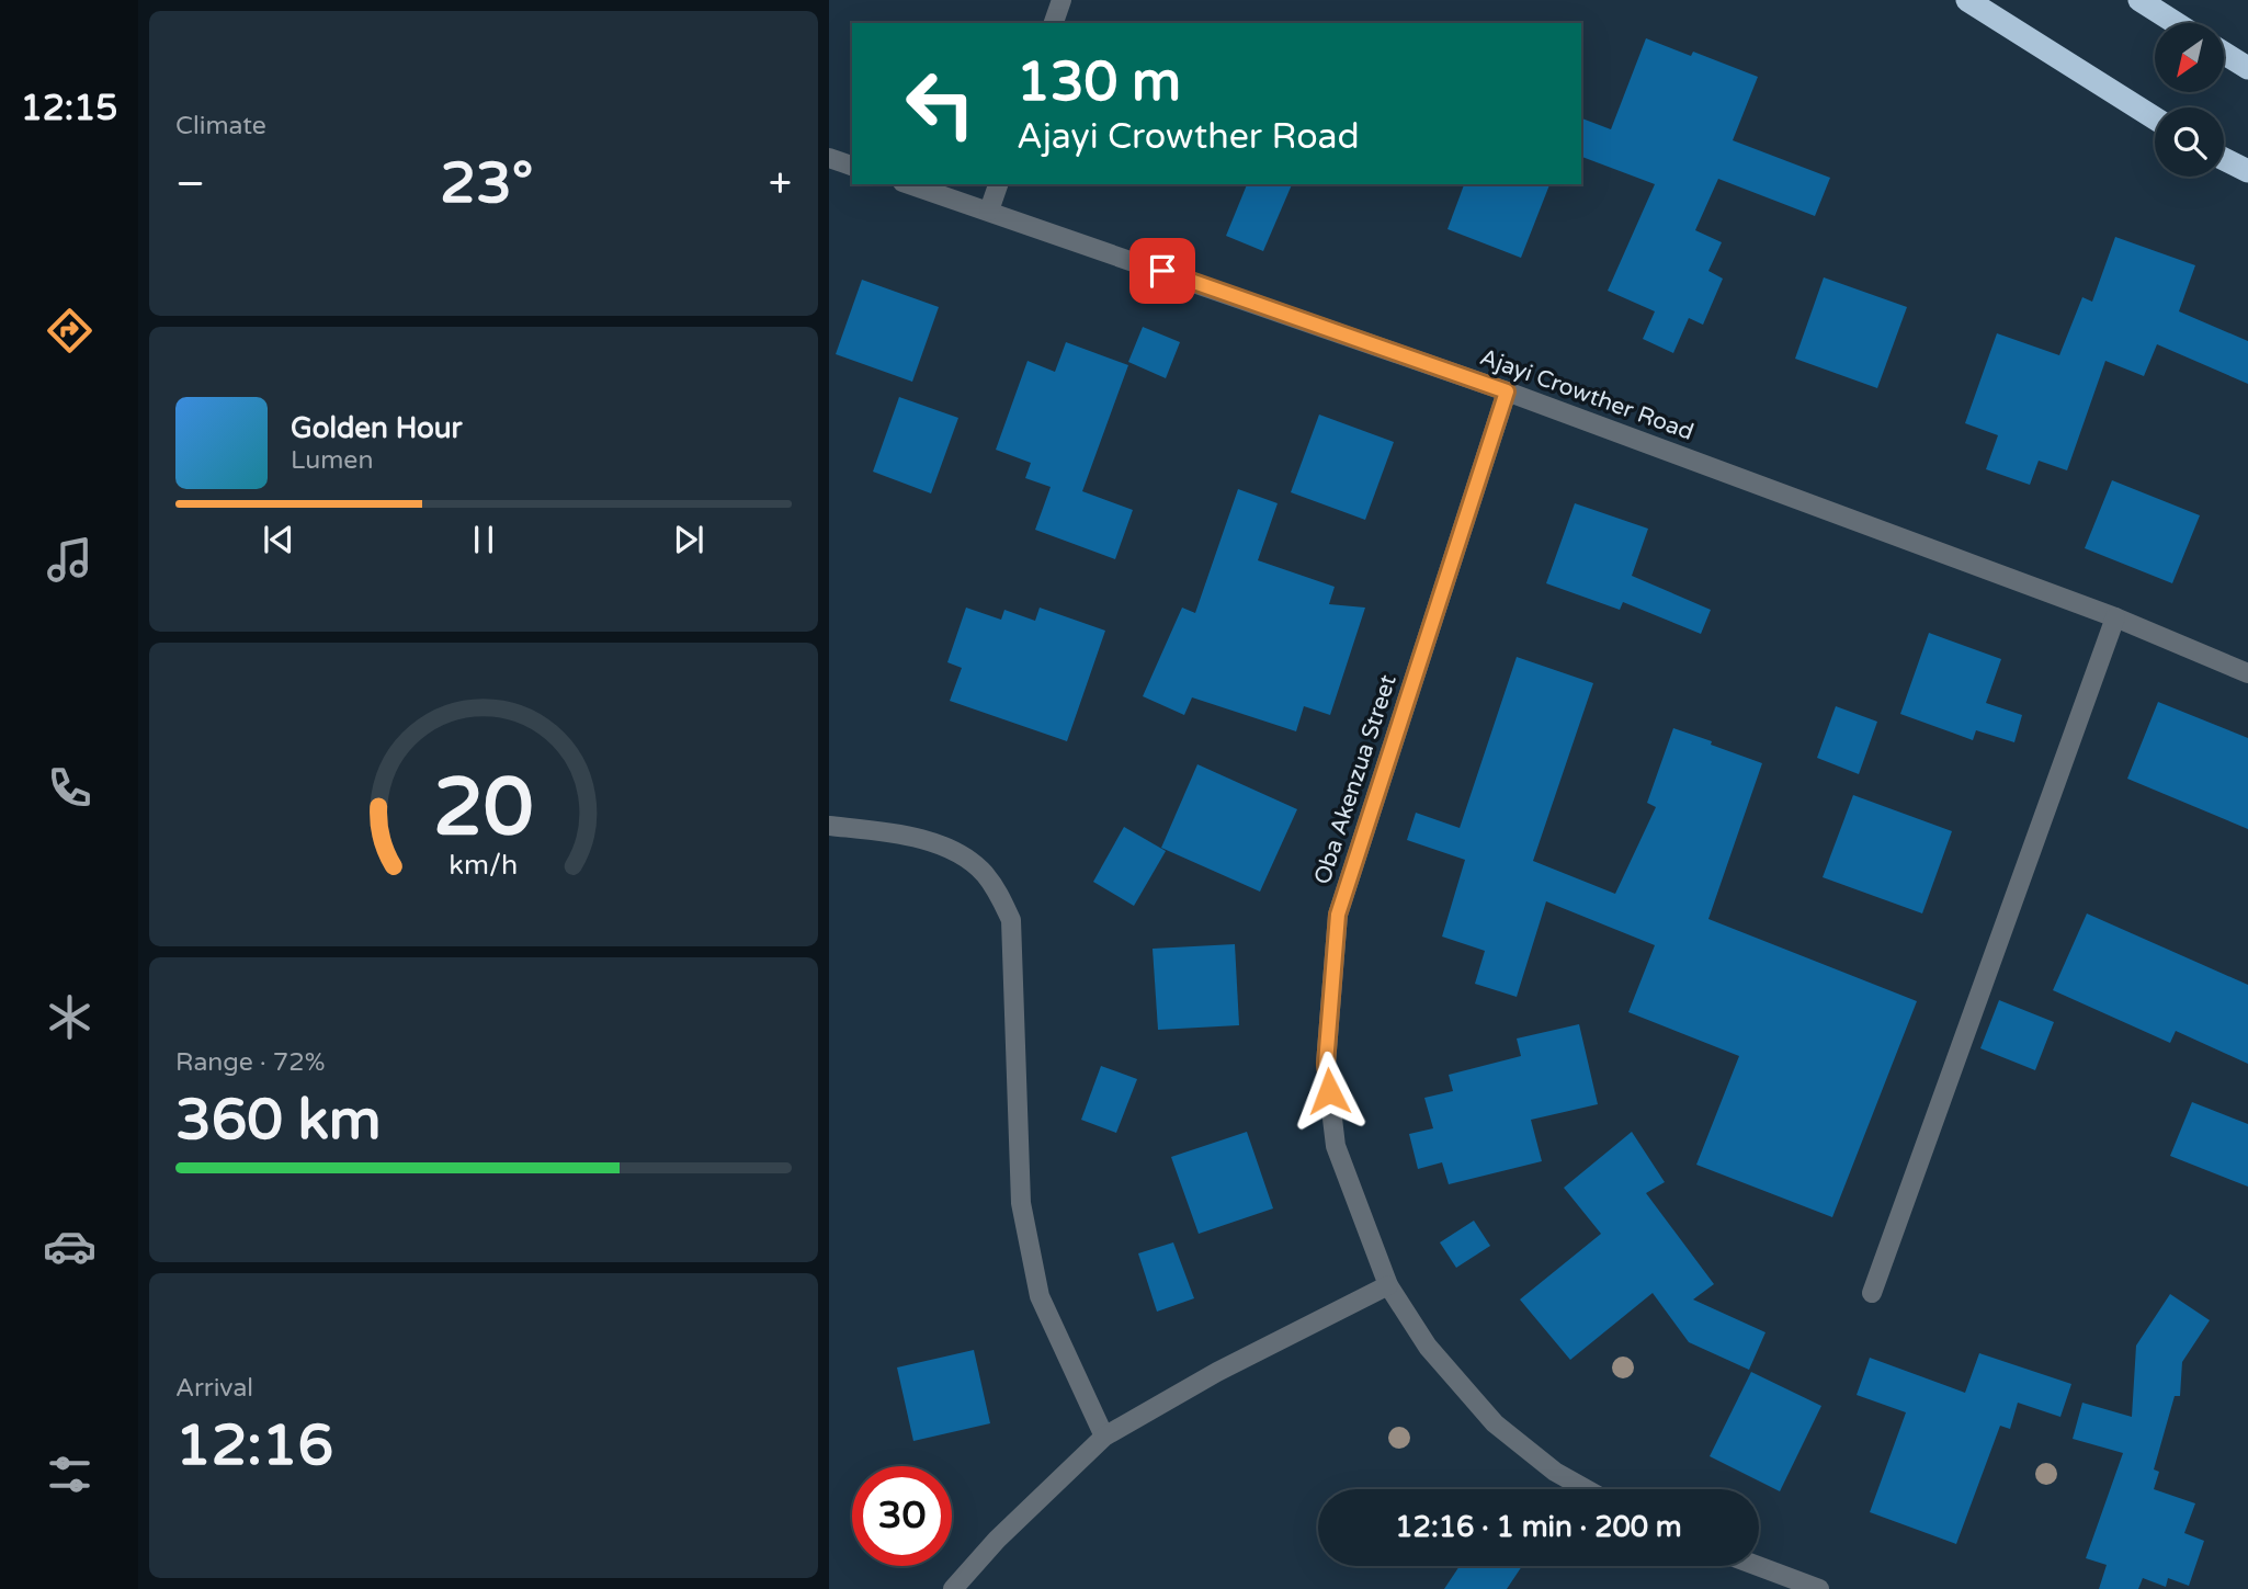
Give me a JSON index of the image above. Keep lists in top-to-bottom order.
{
  "streets": {
    "street": ["Ajayi Crowther Road", "Oba Akenzua Street"]
  },
  "crossings": [
    ["Ajayi Crowther Road", "Oba Akenzua Street"]
  ],
  "north": "bottom left",
  "page": {
    "tabs": "12:15",
    "tile": [
      "Climate",
      ["Range · 72%", "360 km"],
      ["Arrival", "12:16"]
    ],
    "turn": ["130 m", "Ajayi Crowther Road"],
    "heat": ["−", "23°", "+"],
    "song": ["Golden Hour", "Lumen"],
    "limit": "30",
    "trip": "12:16 · 1 min · 200 m",
    "gauge": ["20", "km/h"]
  }
}
